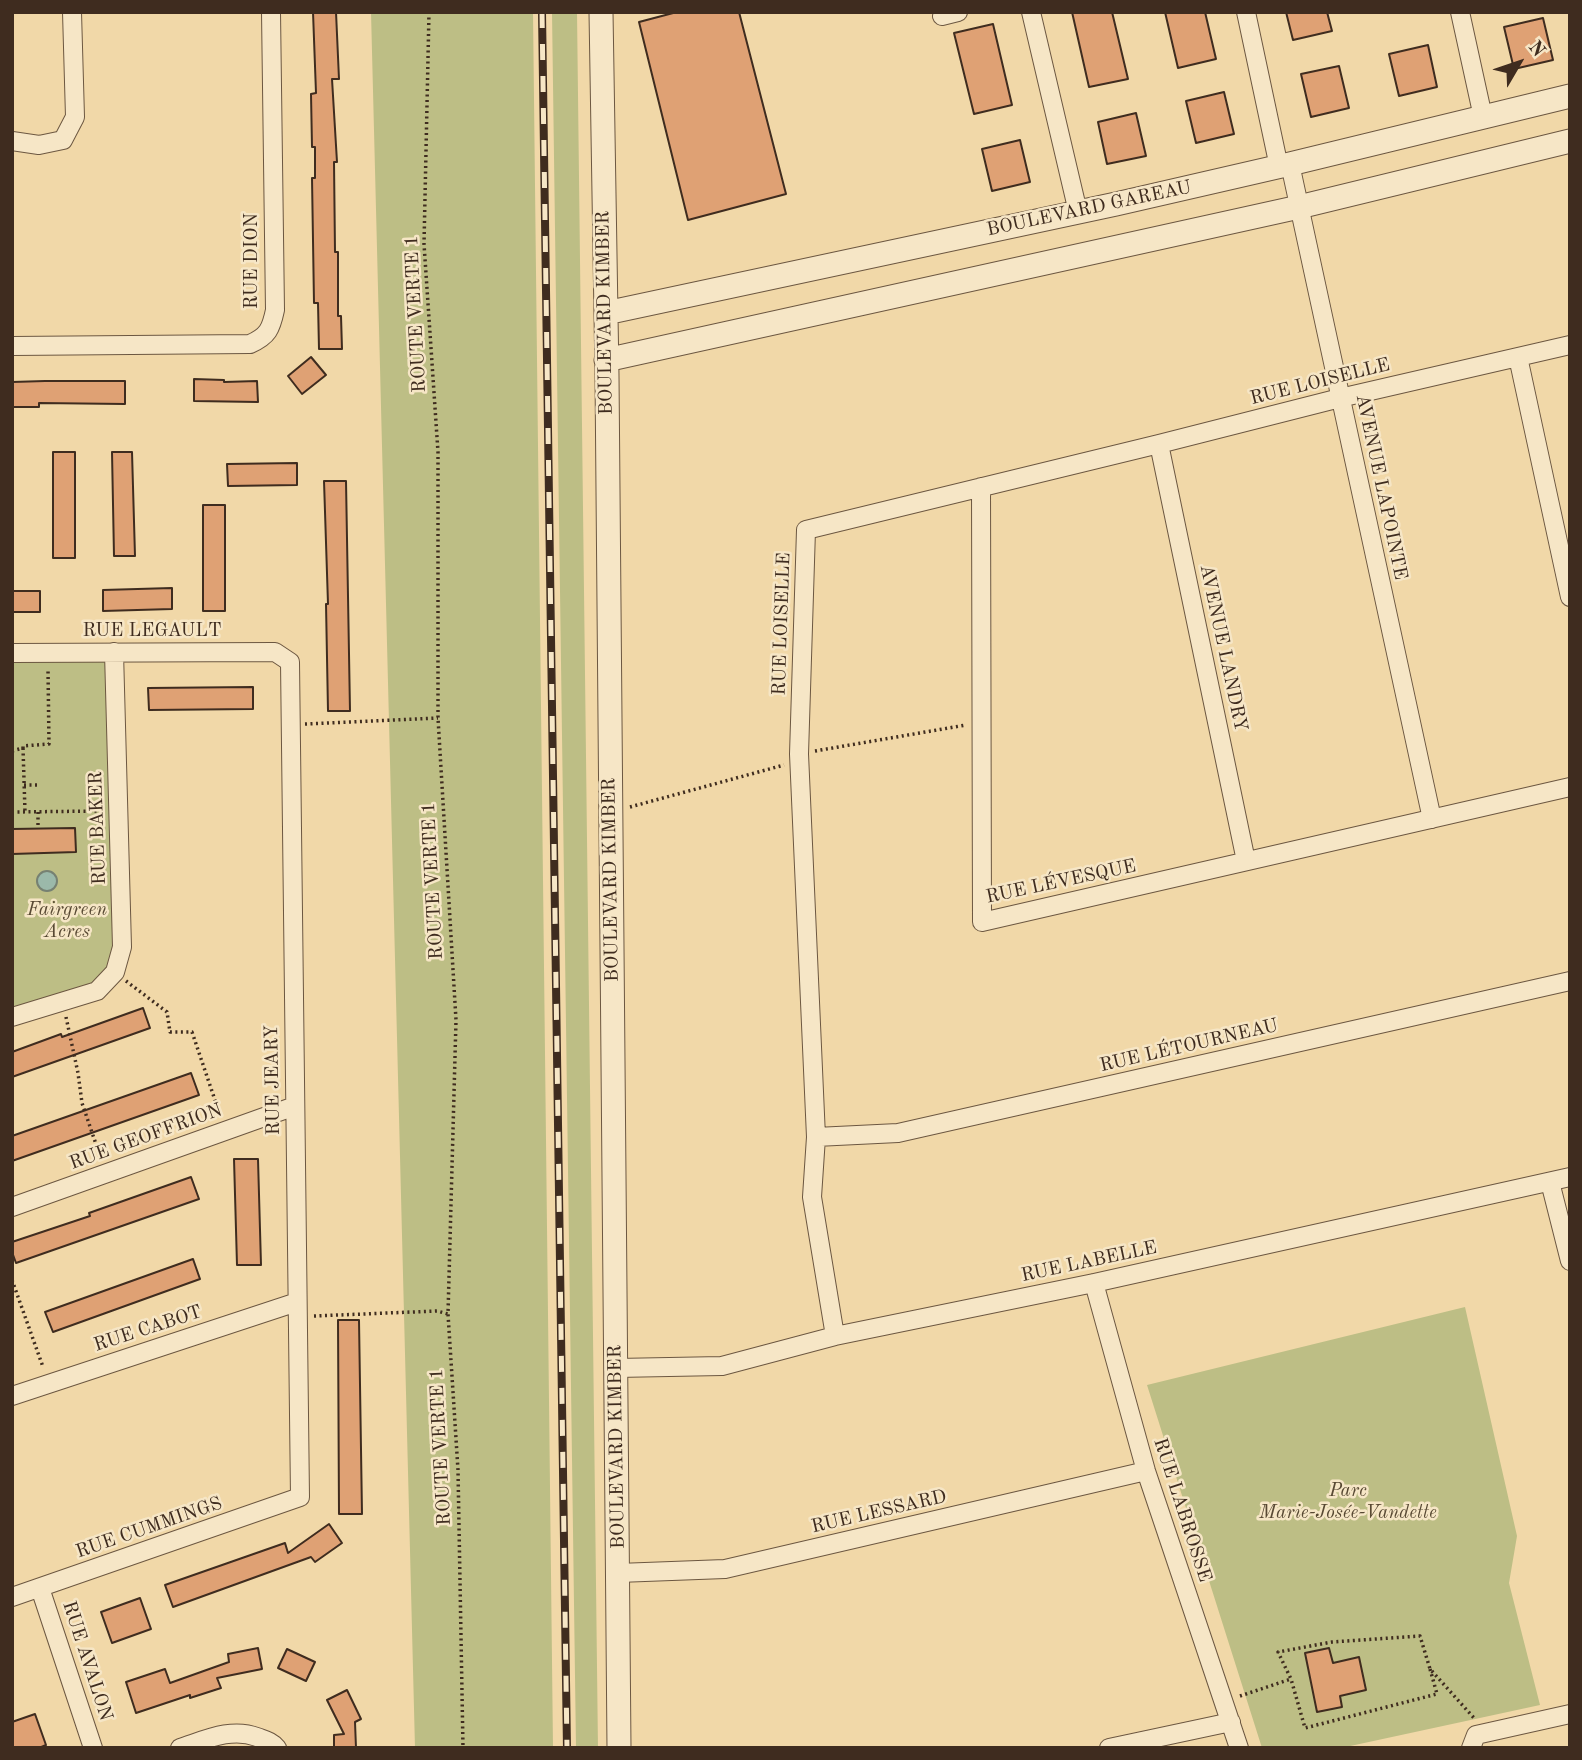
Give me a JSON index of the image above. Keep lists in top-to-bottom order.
{
  "streets": {
    "street": [
      "BOULEVARD GAREAU",
      "RUE DION",
      "BOULEVARD KIMBER",
      "RUE LOISELLE",
      "AVENUE LAPOINTE",
      "RUE LEGAULT",
      "AVENUE LANDRY",
      "RUE BAKER",
      "RUE LÉVESQUE",
      "RUE LÉTOURNEAU",
      "RUE JEARY",
      "RUE GEOFFRION",
      "RUE LABELLE",
      "RUE CABOT",
      "RUE LABROSSE",
      "RUE LESSARD",
      "RUE CUMMINGS",
      "RUE AVALON"
    ],
    "path": ["ROUTE VERTE 1"]
  },
  "crossings": [
    ["BOULEVARD GAREAU", "BOULEVARD KIMBER"],
    ["BOULEVARD GAREAU", "AVENUE LAPOINTE"],
    ["BOULEVARD KIMBER", "RUE LABELLE"],
    ["BOULEVARD KIMBER", "RUE LESSARD"],
    ["RUE LOISELLE", "AVENUE LAPOINTE"],
    ["RUE LOISELLE", "AVENUE LANDRY"],
    ["RUE LOISELLE", "RUE LÉVESQUE"],
    ["RUE LOISELLE", "RUE LÉTOURNEAU"],
    ["RUE LOISELLE", "RUE LABELLE"],
    ["AVENUE LAPOINTE", "RUE LÉVESQUE"],
    ["RUE LEGAULT", "RUE BAKER"],
    ["RUE LEGAULT", "RUE JEARY"],
    ["AVENUE LANDRY", "RUE LÉVESQUE"],
    ["RUE JEARY", "RUE GEOFFRION"],
    ["RUE JEARY", "RUE CABOT"],
    ["RUE JEARY", "RUE CUMMINGS"],
    ["RUE LABELLE", "RUE LABROSSE"],
    ["RUE LABROSSE", "RUE LESSARD"],
    ["RUE CUMMINGS", "RUE AVALON"]
  ],
  "parks": ["Fairgreen Acres", "Parc Marie-Josée-Vandette"],
  "north": "top right"
}
